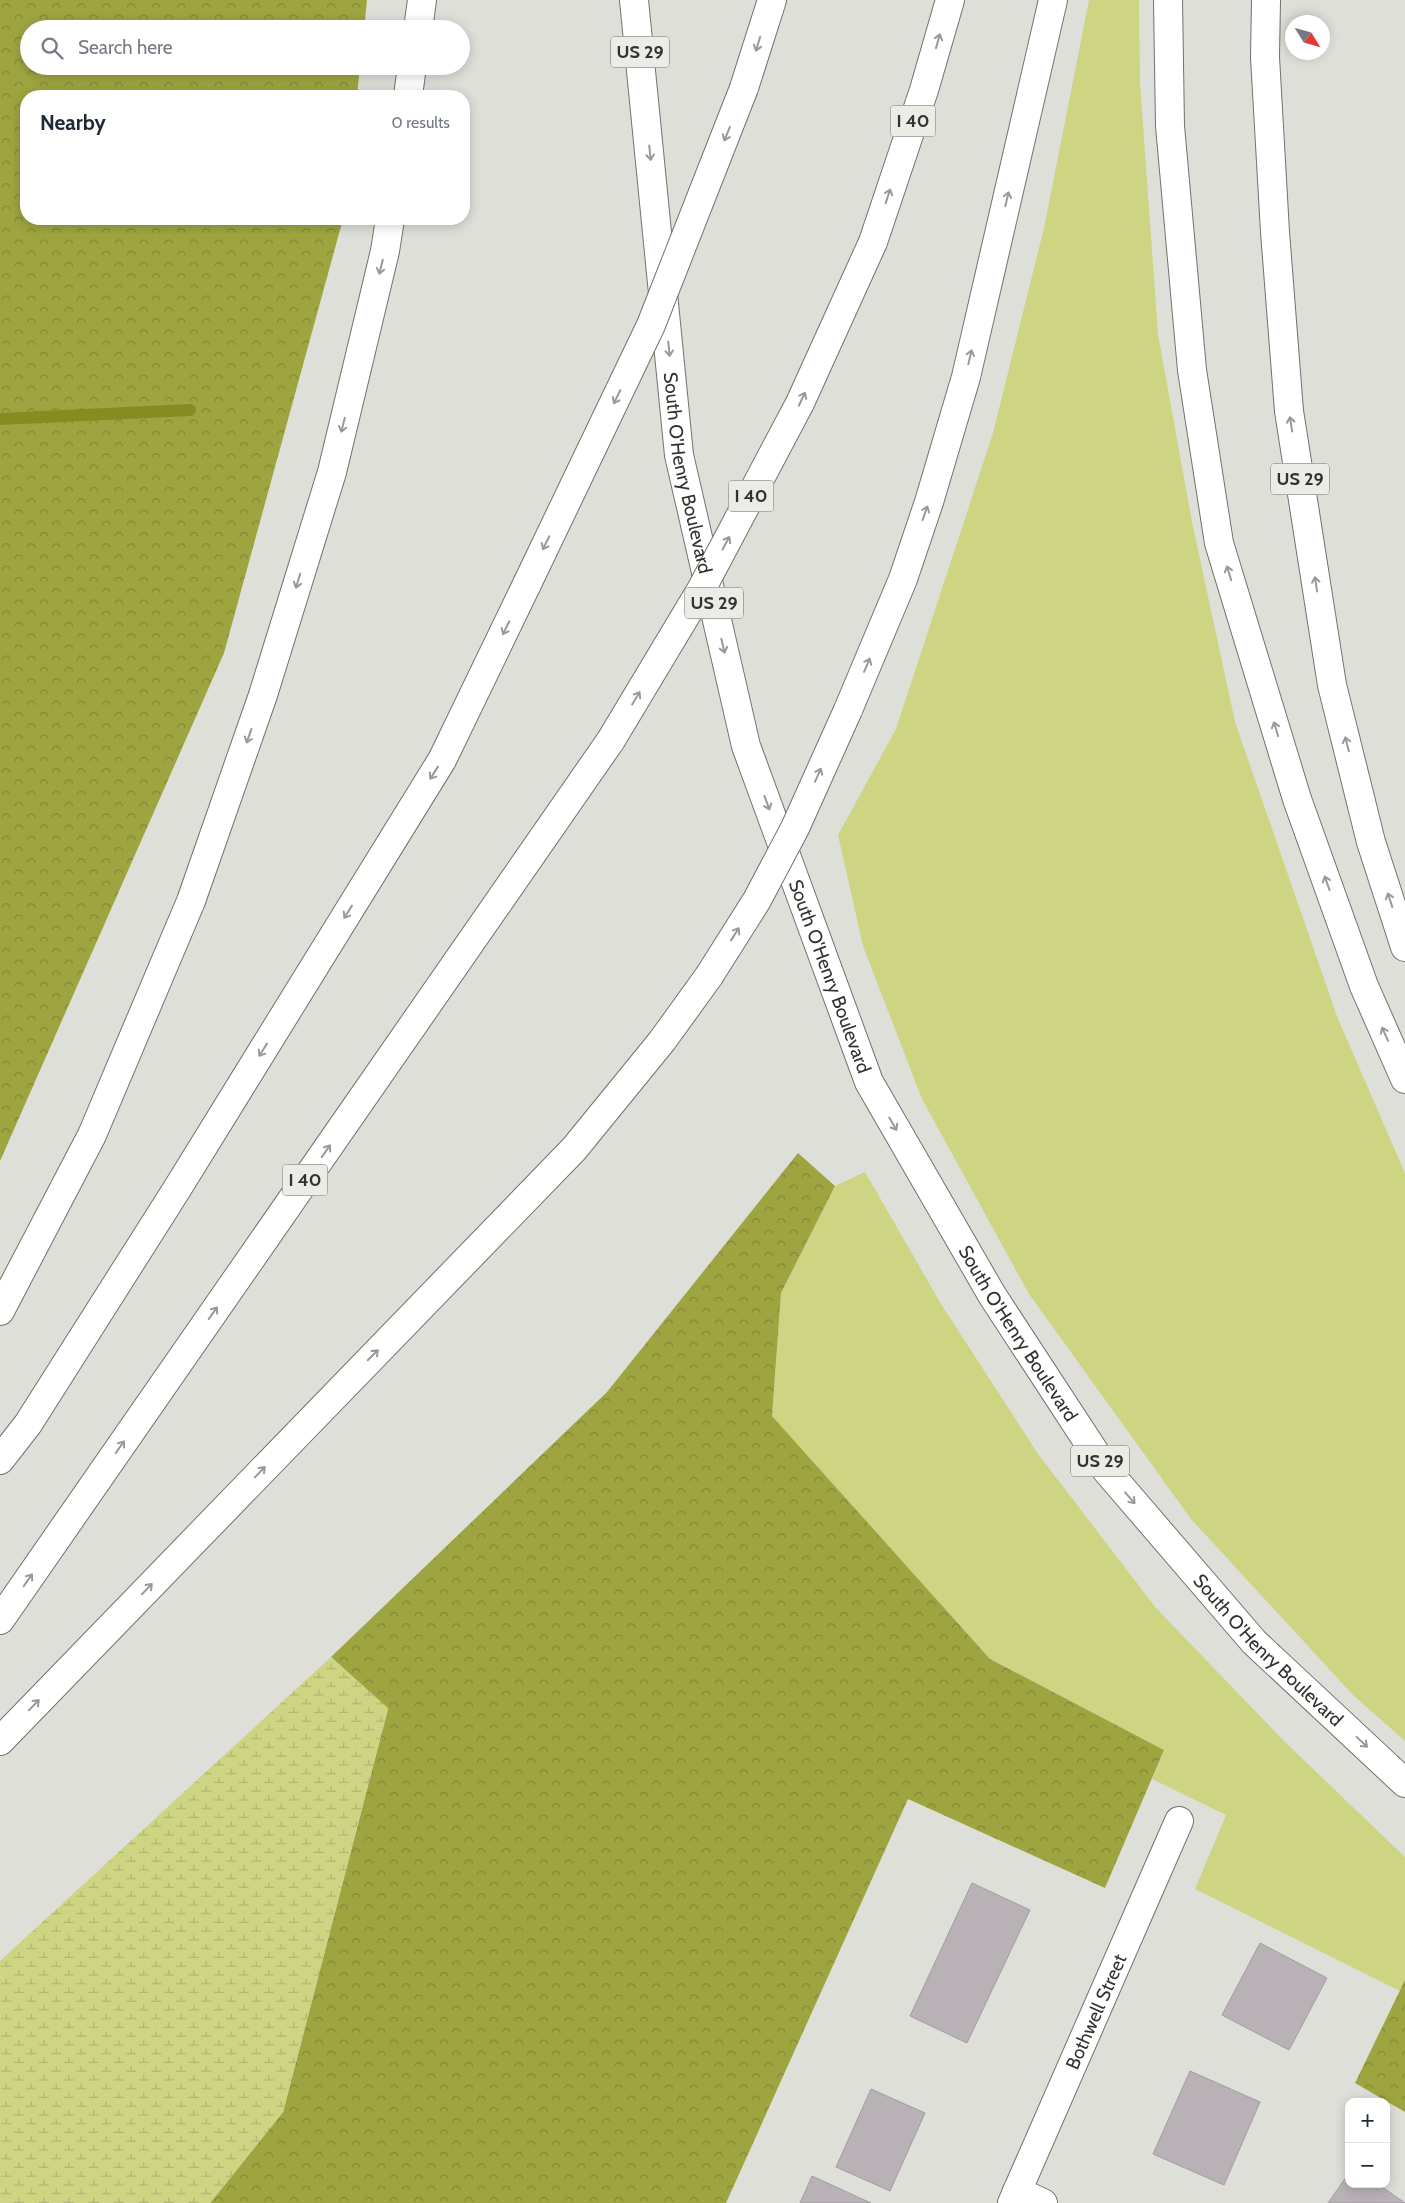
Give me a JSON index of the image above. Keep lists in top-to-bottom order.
{
  "streets": {
    "main road": [
      "US 29",
      "I 40",
      "South O'Henry Boulevard",
      "Bothwell Street"
    ]
  },
  "one_way": ["South O'Henry Boulevard"],
  "north": "bottom right",
  "page": {
    "search": "Search here",
    "heading": ["Nearby", "0 results"],
    "map_buttons": ["+", "−"]
  }
}
